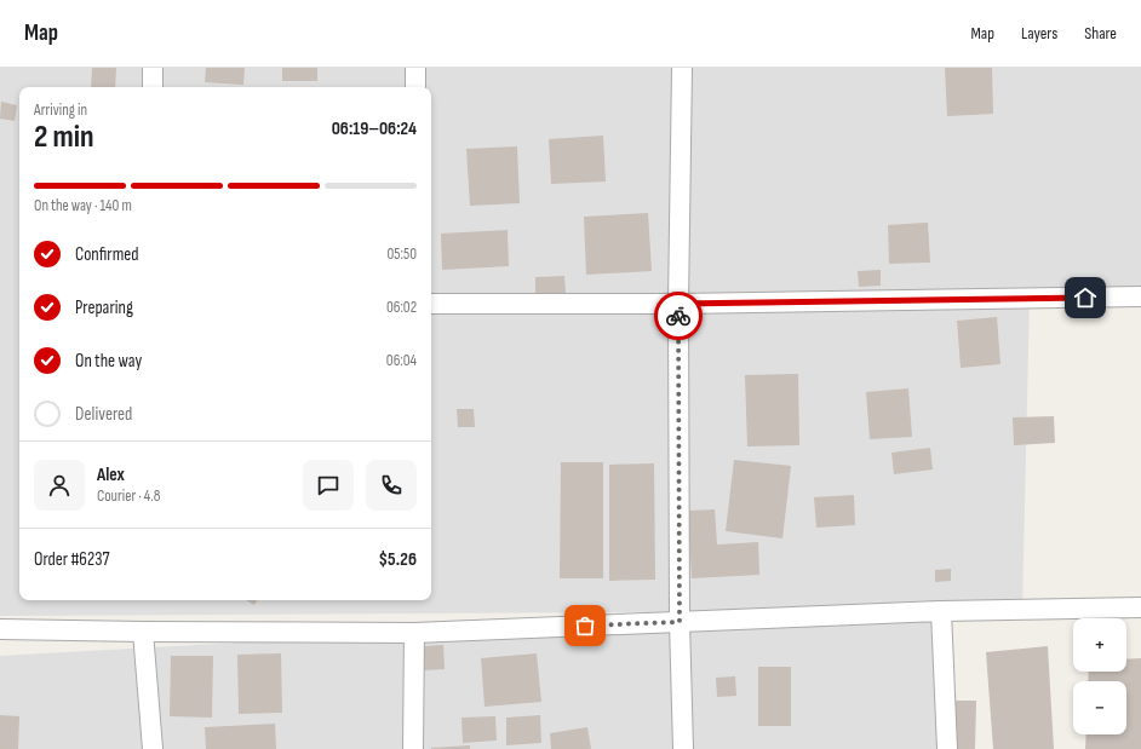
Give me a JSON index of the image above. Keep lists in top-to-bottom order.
{
  "page": {
    "header": "Map",
    "nav": ["Map", "Layers", "Share"],
    "heading": ["2 min", "Arriving in", "06:19–06:24"],
    "panel": [
      "Alex",
      "Courier · 4.8",
      "Order #6237",
      "$5.26"
    ],
    "bar": "On the way · 140 m",
    "list": [
      ["Confirmed", "05:50"],
      ["Preparing", "06:02"],
      ["On the way", "06:04"],
      "Delivered"
    ],
    "map_buttons": ["+", "−"]
  }
}
